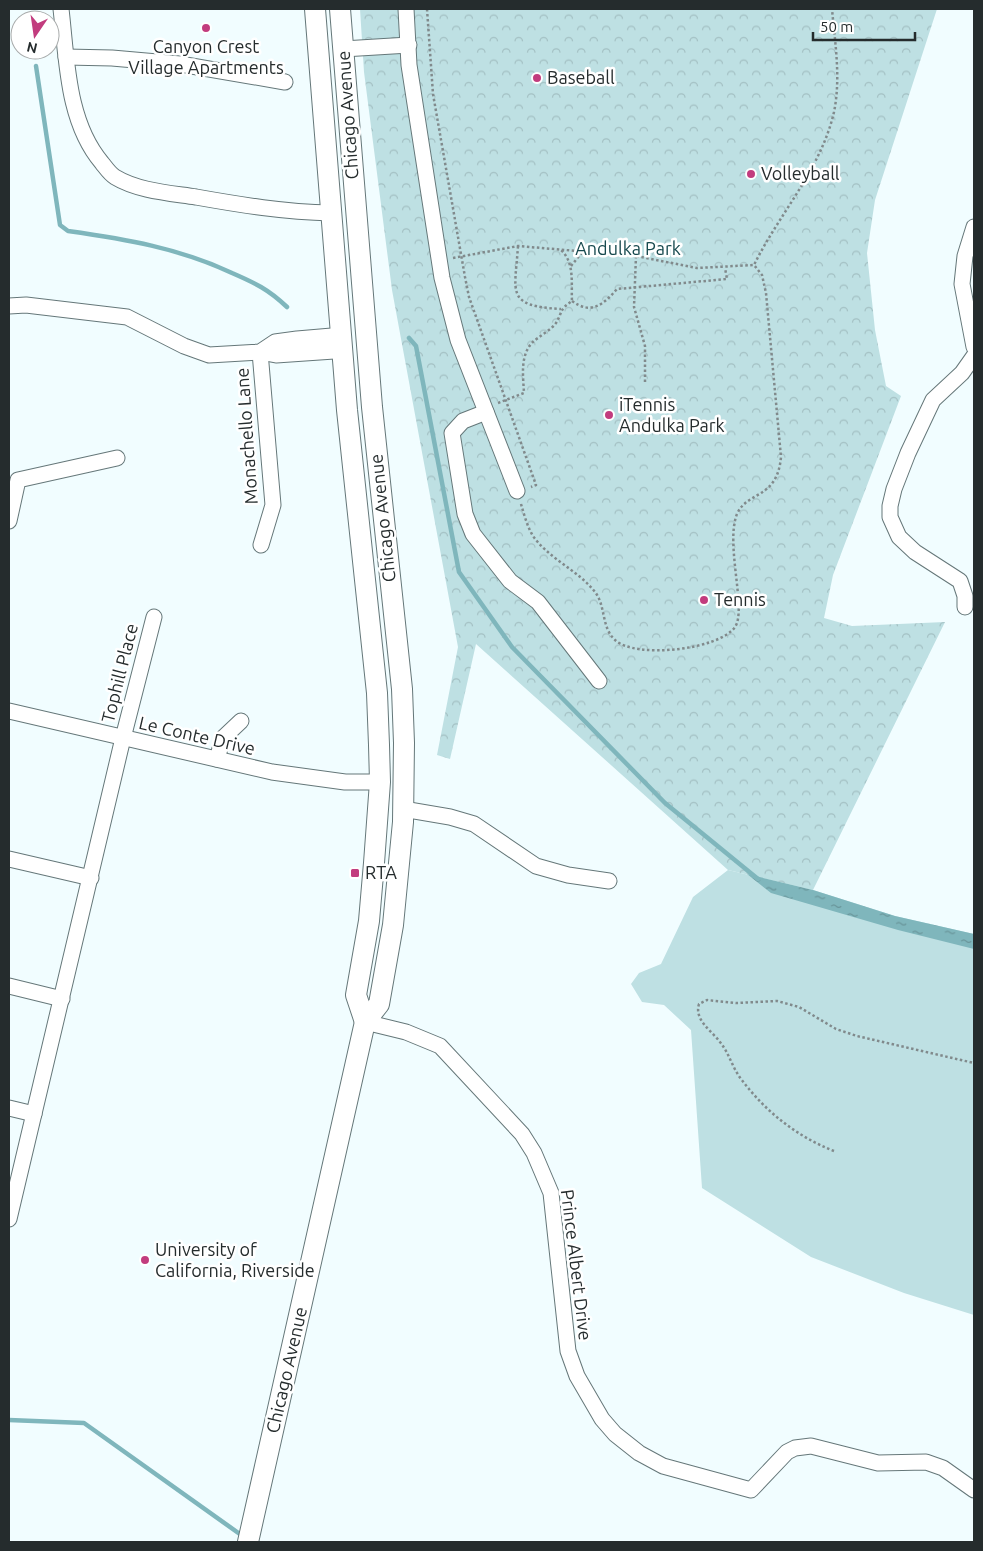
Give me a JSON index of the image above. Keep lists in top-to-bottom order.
{
  "streets": {
    "main road": ["Chicago Avenue"],
    "street": [
      "Monachello Lane",
      "Tophill Place",
      "Le Conte Drive",
      "Prince Albert Drive"
    ]
  },
  "crossings": [
    ["Chicago Avenue", "Le Conte Drive"],
    ["Chicago Avenue", "Prince Albert Drive"],
    ["Tophill Place", "Le Conte Drive"]
  ],
  "parks": ["Andulka Park"],
  "places": {
    "other": [
      "Canyon Crest Village Apartments",
      "Baseball",
      "Volleyball",
      "iTennis Andulka Park",
      "Tennis",
      "University of California, Riverside"
    ],
    "transit": ["RTA"]
  },
  "scale_bar": "50 m",
  "north": "bottom"
}
